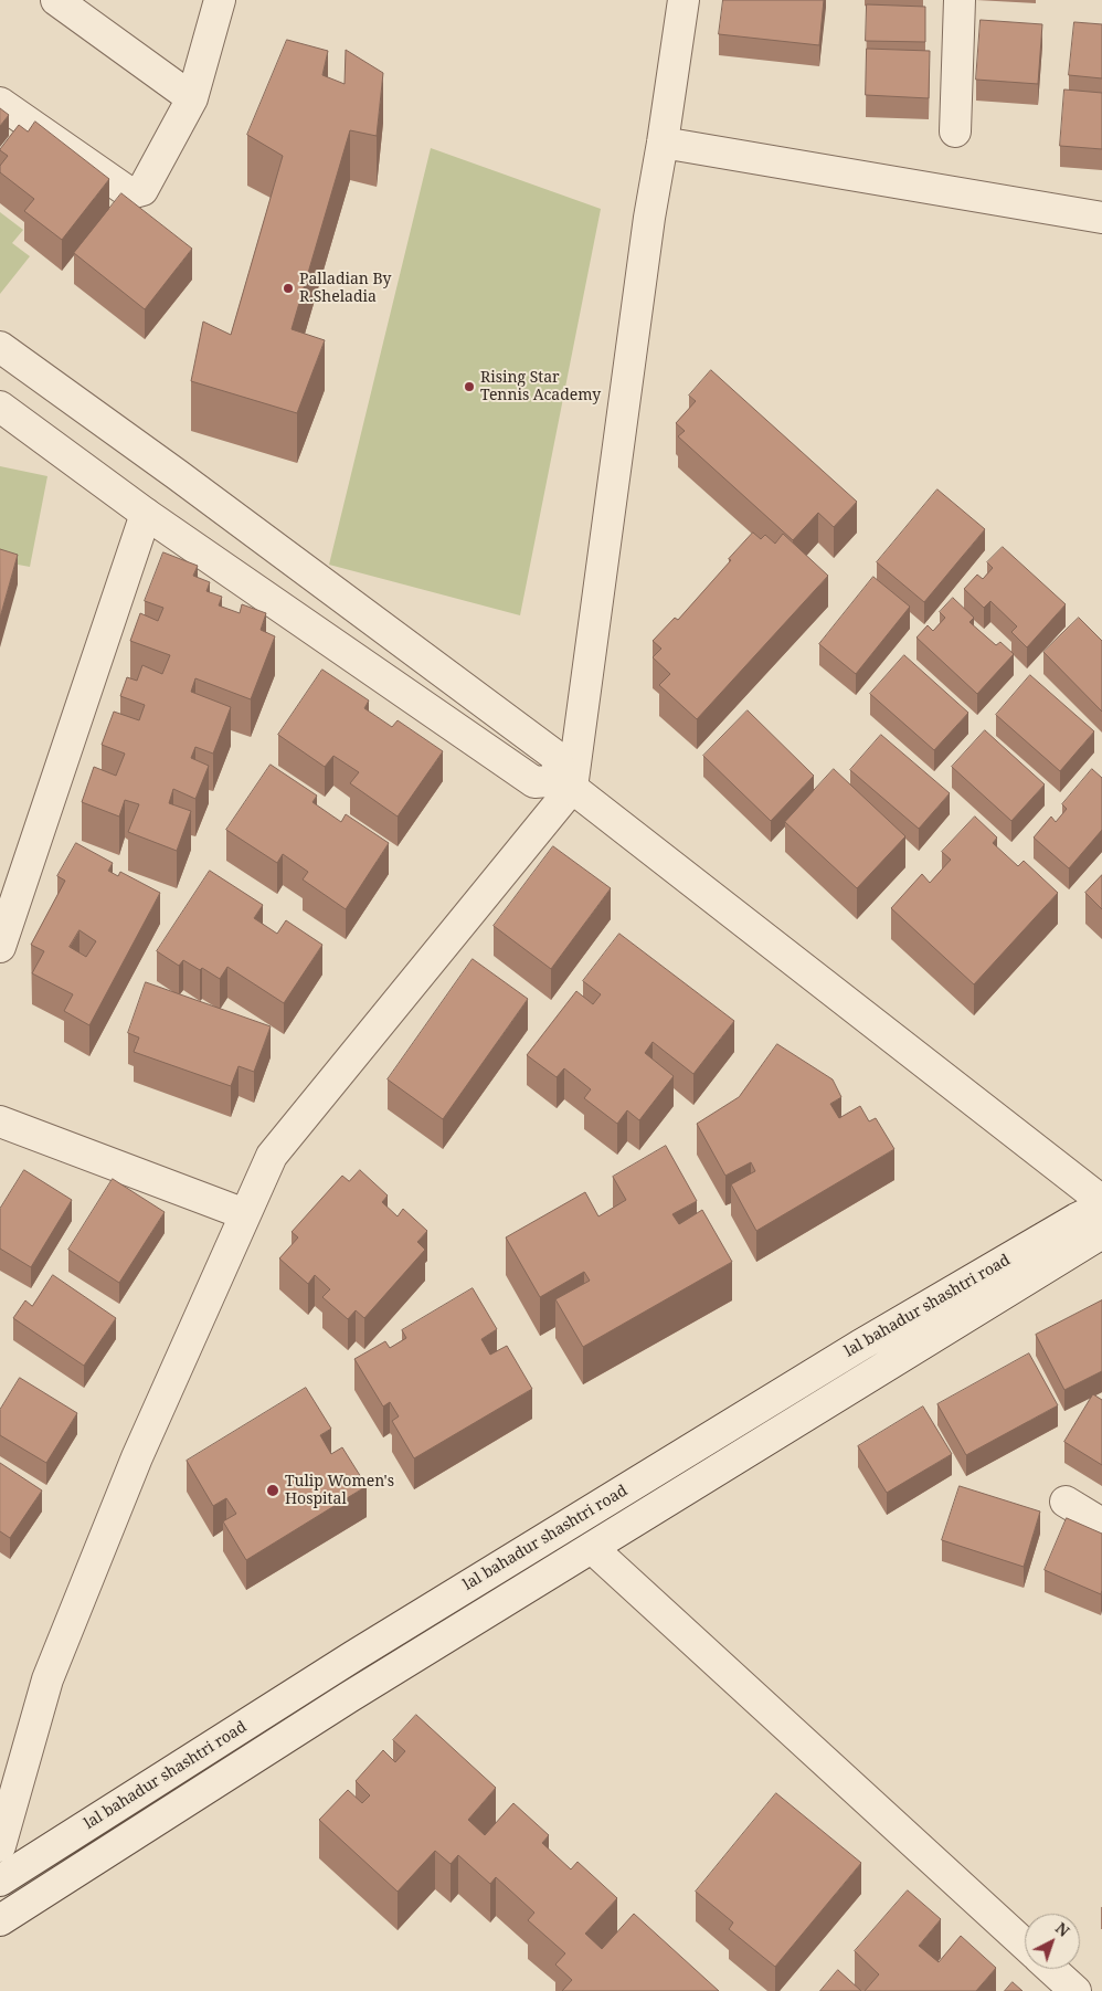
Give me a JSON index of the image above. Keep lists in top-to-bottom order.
{
  "streets": {
    "street": ["lal bahadur shashtri road"]
  },
  "places": ["Palladian By R.Sheladia", "Rising Star Tennis Academy", "Tulip Women's Hospital"],
  "north": "top right"
}
